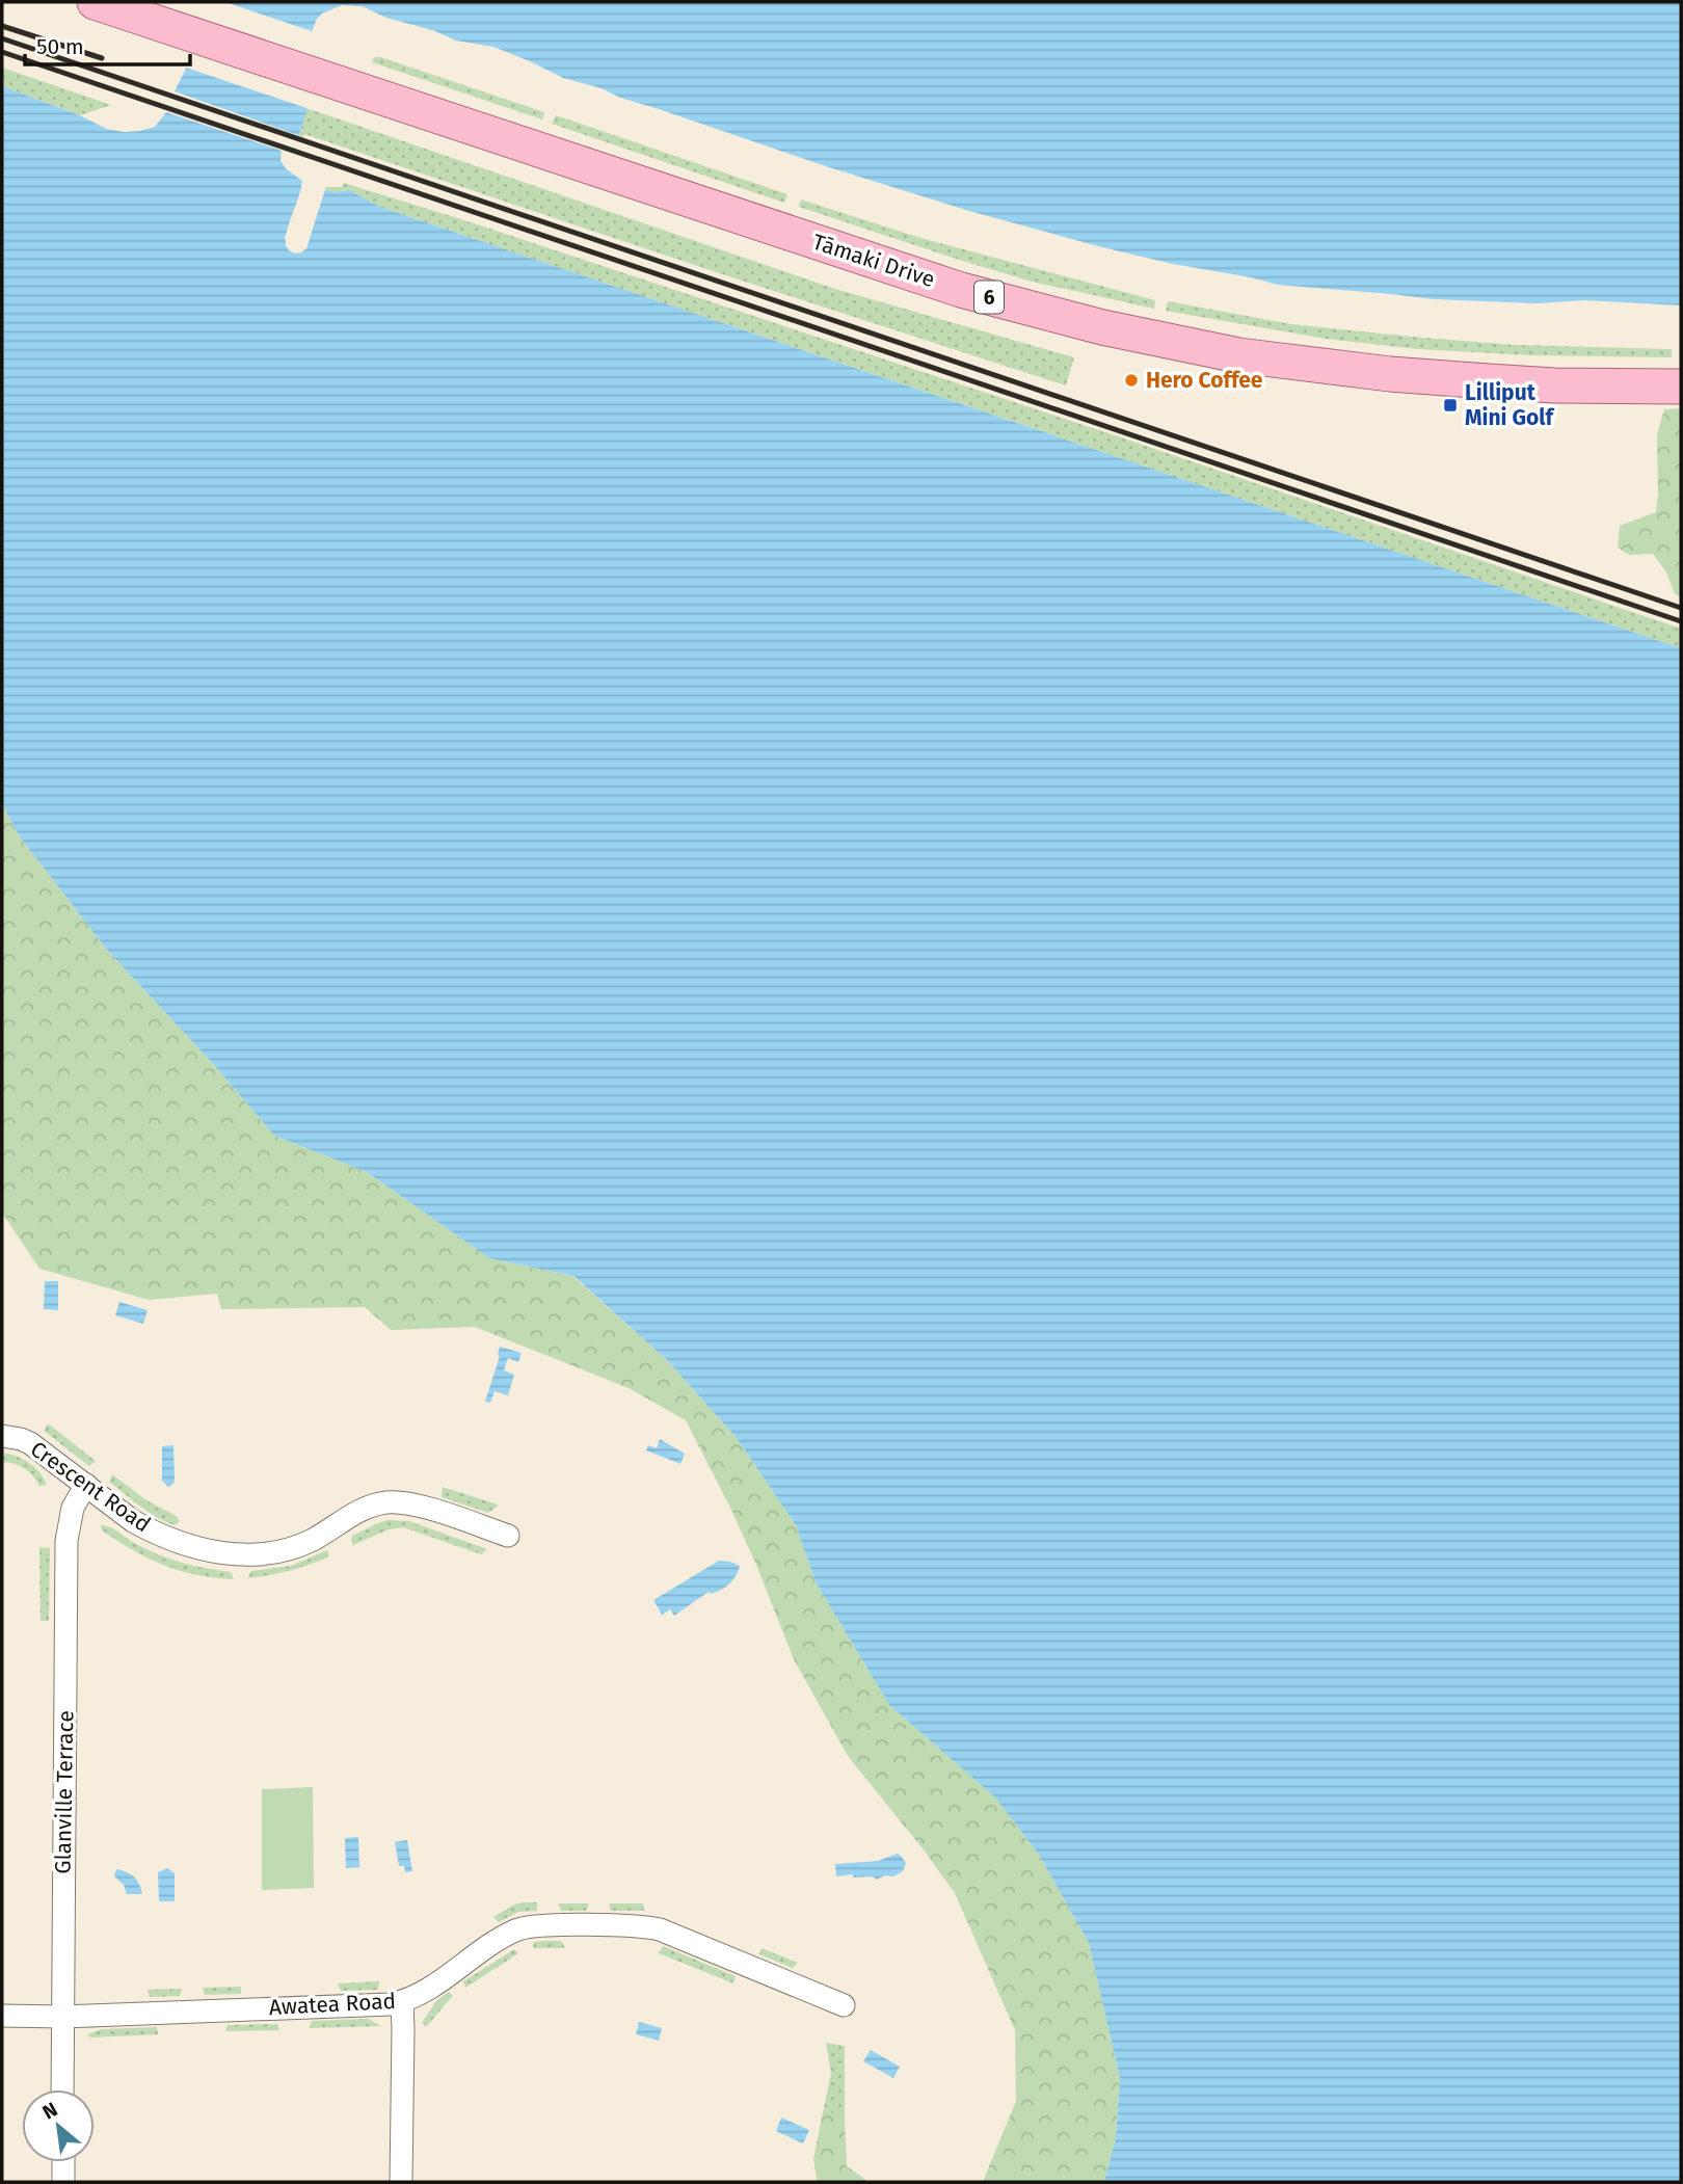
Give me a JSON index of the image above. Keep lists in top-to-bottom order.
{
  "streets": {
    "main road": ["Tāmaki Drive", "6"],
    "street": ["Crescent Road", "Glanville Terrace", "Awatea Road"]
  },
  "crossings": [
    ["Crescent Road", "Glanville Terrace"],
    ["Glanville Terrace", "Awatea Road"]
  ],
  "places": {
    "other": ["Hero Coffee"],
    "transit": ["Lilliput Mini Golf"]
  },
  "scale_bar": "50 m",
  "north": "top left"
}
